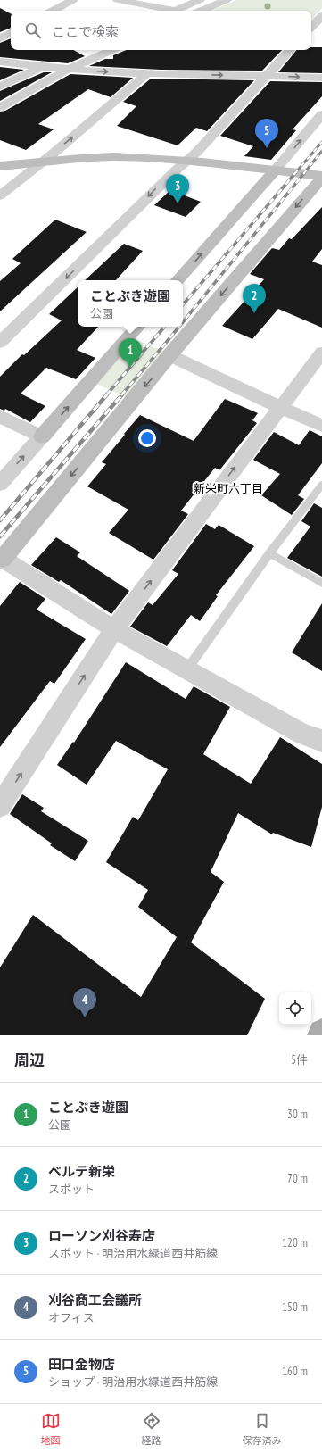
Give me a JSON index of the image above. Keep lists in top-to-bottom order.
{
  "districts": ["新栄町六丁目"],
  "page": {
    "search": "ここで検索",
    "pins": [
      "5",
      "3",
      "2",
      "1",
      "4"
    ],
    "popup": ["ことぶき遊園", "公園"],
    "heading": ["周辺", "5件"],
    "list": [
      {
        "mark": "1",
        "name": "ことぶき遊園",
        "note": "公園",
        "value": "30 m"
      },
      {
        "mark": "2",
        "name": "ベルテ新栄",
        "note": "スポット",
        "value": "70 m"
      },
      {
        "mark": "3",
        "name": "ローソン刈谷寿店",
        "note": "スポット · 明治用水緑道西井筋線",
        "value": "120 m"
      },
      {
        "mark": "4",
        "name": "刈谷商工会議所",
        "note": "オフィス",
        "value": "150 m"
      },
      {
        "mark": "5",
        "name": "田口金物店",
        "note": "ショップ · 明治用水緑道西井筋線",
        "value": "160 m"
      }
    ],
    "nav": ["地図", "経路", "保存済み"]
  }
}
